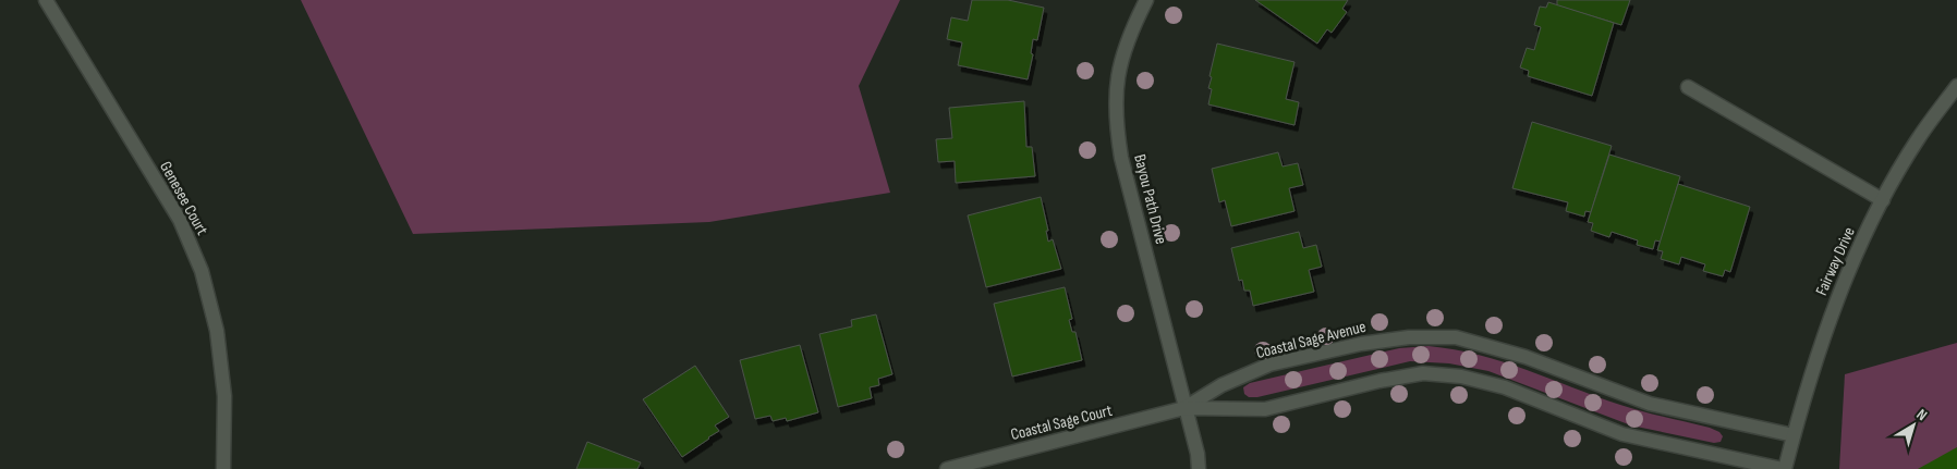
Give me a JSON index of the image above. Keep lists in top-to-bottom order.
{
  "streets": {
    "street": [
      "Genesee Court",
      "Bayou Path Drive",
      "Fairway Drive",
      "Coastal Sage Avenue",
      "Coastal Sage Court"
    ]
  },
  "crossings": [
    ["Bayou Path Drive", "Coastal Sage Avenue"],
    ["Bayou Path Drive", "Coastal Sage Court"],
    ["Fairway Drive", "Coastal Sage Avenue"],
    ["Coastal Sage Avenue", "Coastal Sage Court"]
  ],
  "north": "top right"
}
